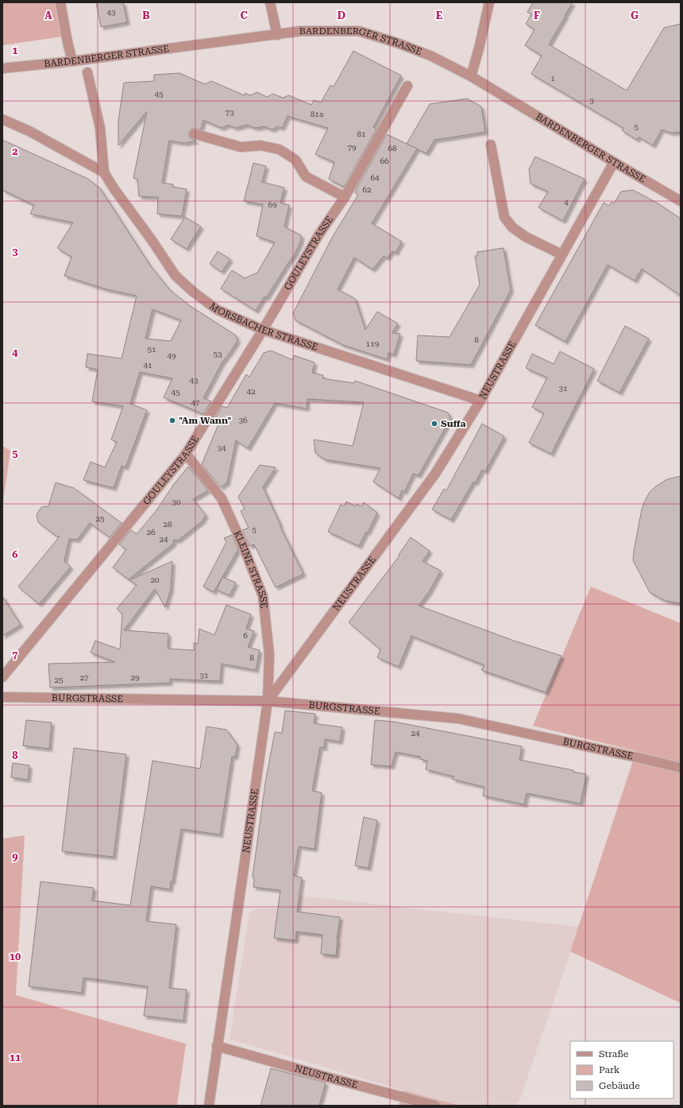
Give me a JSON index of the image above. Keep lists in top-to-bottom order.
{
  "streets": {
    "street": [
      "BARDENBERGER STRASSE",
      "GOULEYSTRASSE",
      "MORSBACHER STRASSE",
      "NEUSTRASSE",
      "KLEINE STRASSE",
      "BURGSTRASSE"
    ]
  },
  "crossings": [
    ["BARDENBERGER STRASSE", "NEUSTRASSE"],
    ["GOULEYSTRASSE", "MORSBACHER STRASSE"],
    ["GOULEYSTRASSE", "KLEINE STRASSE"],
    ["MORSBACHER STRASSE", "NEUSTRASSE"],
    ["NEUSTRASSE", "KLEINE STRASSE"],
    ["NEUSTRASSE", "BURGSTRASSE"],
    ["KLEINE STRASSE", "BURGSTRASSE"]
  ],
  "places": ["\"Am Wann\"", "Suffa"],
  "house_numbers": [
    "43",
    "1",
    "45",
    "3",
    "73",
    "81a",
    "5",
    "81",
    "79",
    "68",
    "66",
    "64",
    "62",
    "4",
    "69",
    "8",
    "119",
    "51",
    "53",
    "49",
    "41",
    "43",
    "31",
    "42",
    "45",
    "47",
    "36",
    "34",
    "30",
    "25",
    "28",
    "5",
    "26",
    "24",
    "20",
    "6",
    "8",
    "31",
    "27",
    "29",
    "25",
    "24"
  ],
  "legend": ["Straße", "Park", "Gebäude"],
  "grid": {
    "columns": [
      "A",
      "B",
      "C",
      "D",
      "E",
      "F",
      "G"
    ],
    "rows": [
      "1",
      "2",
      "3",
      "4",
      "5",
      "6",
      "7",
      "8",
      "9",
      "10",
      "11"
    ]
  }
}
